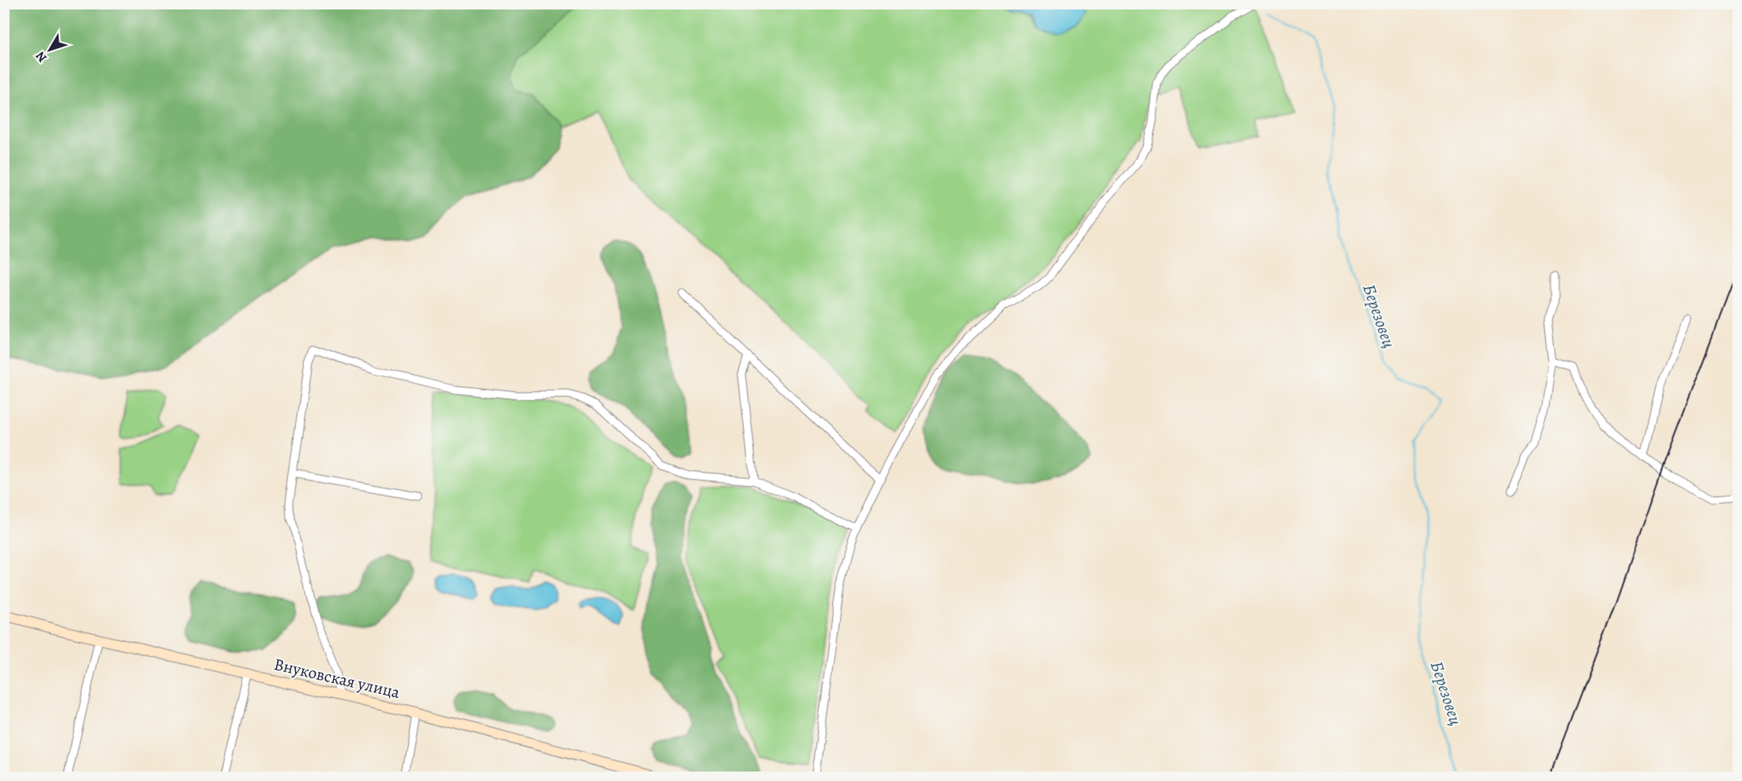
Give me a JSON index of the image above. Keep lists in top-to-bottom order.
{
  "streets": {
    "main road": ["Внуковская улица"]
  },
  "water": ["Березовец"],
  "north": "bottom left"
}
